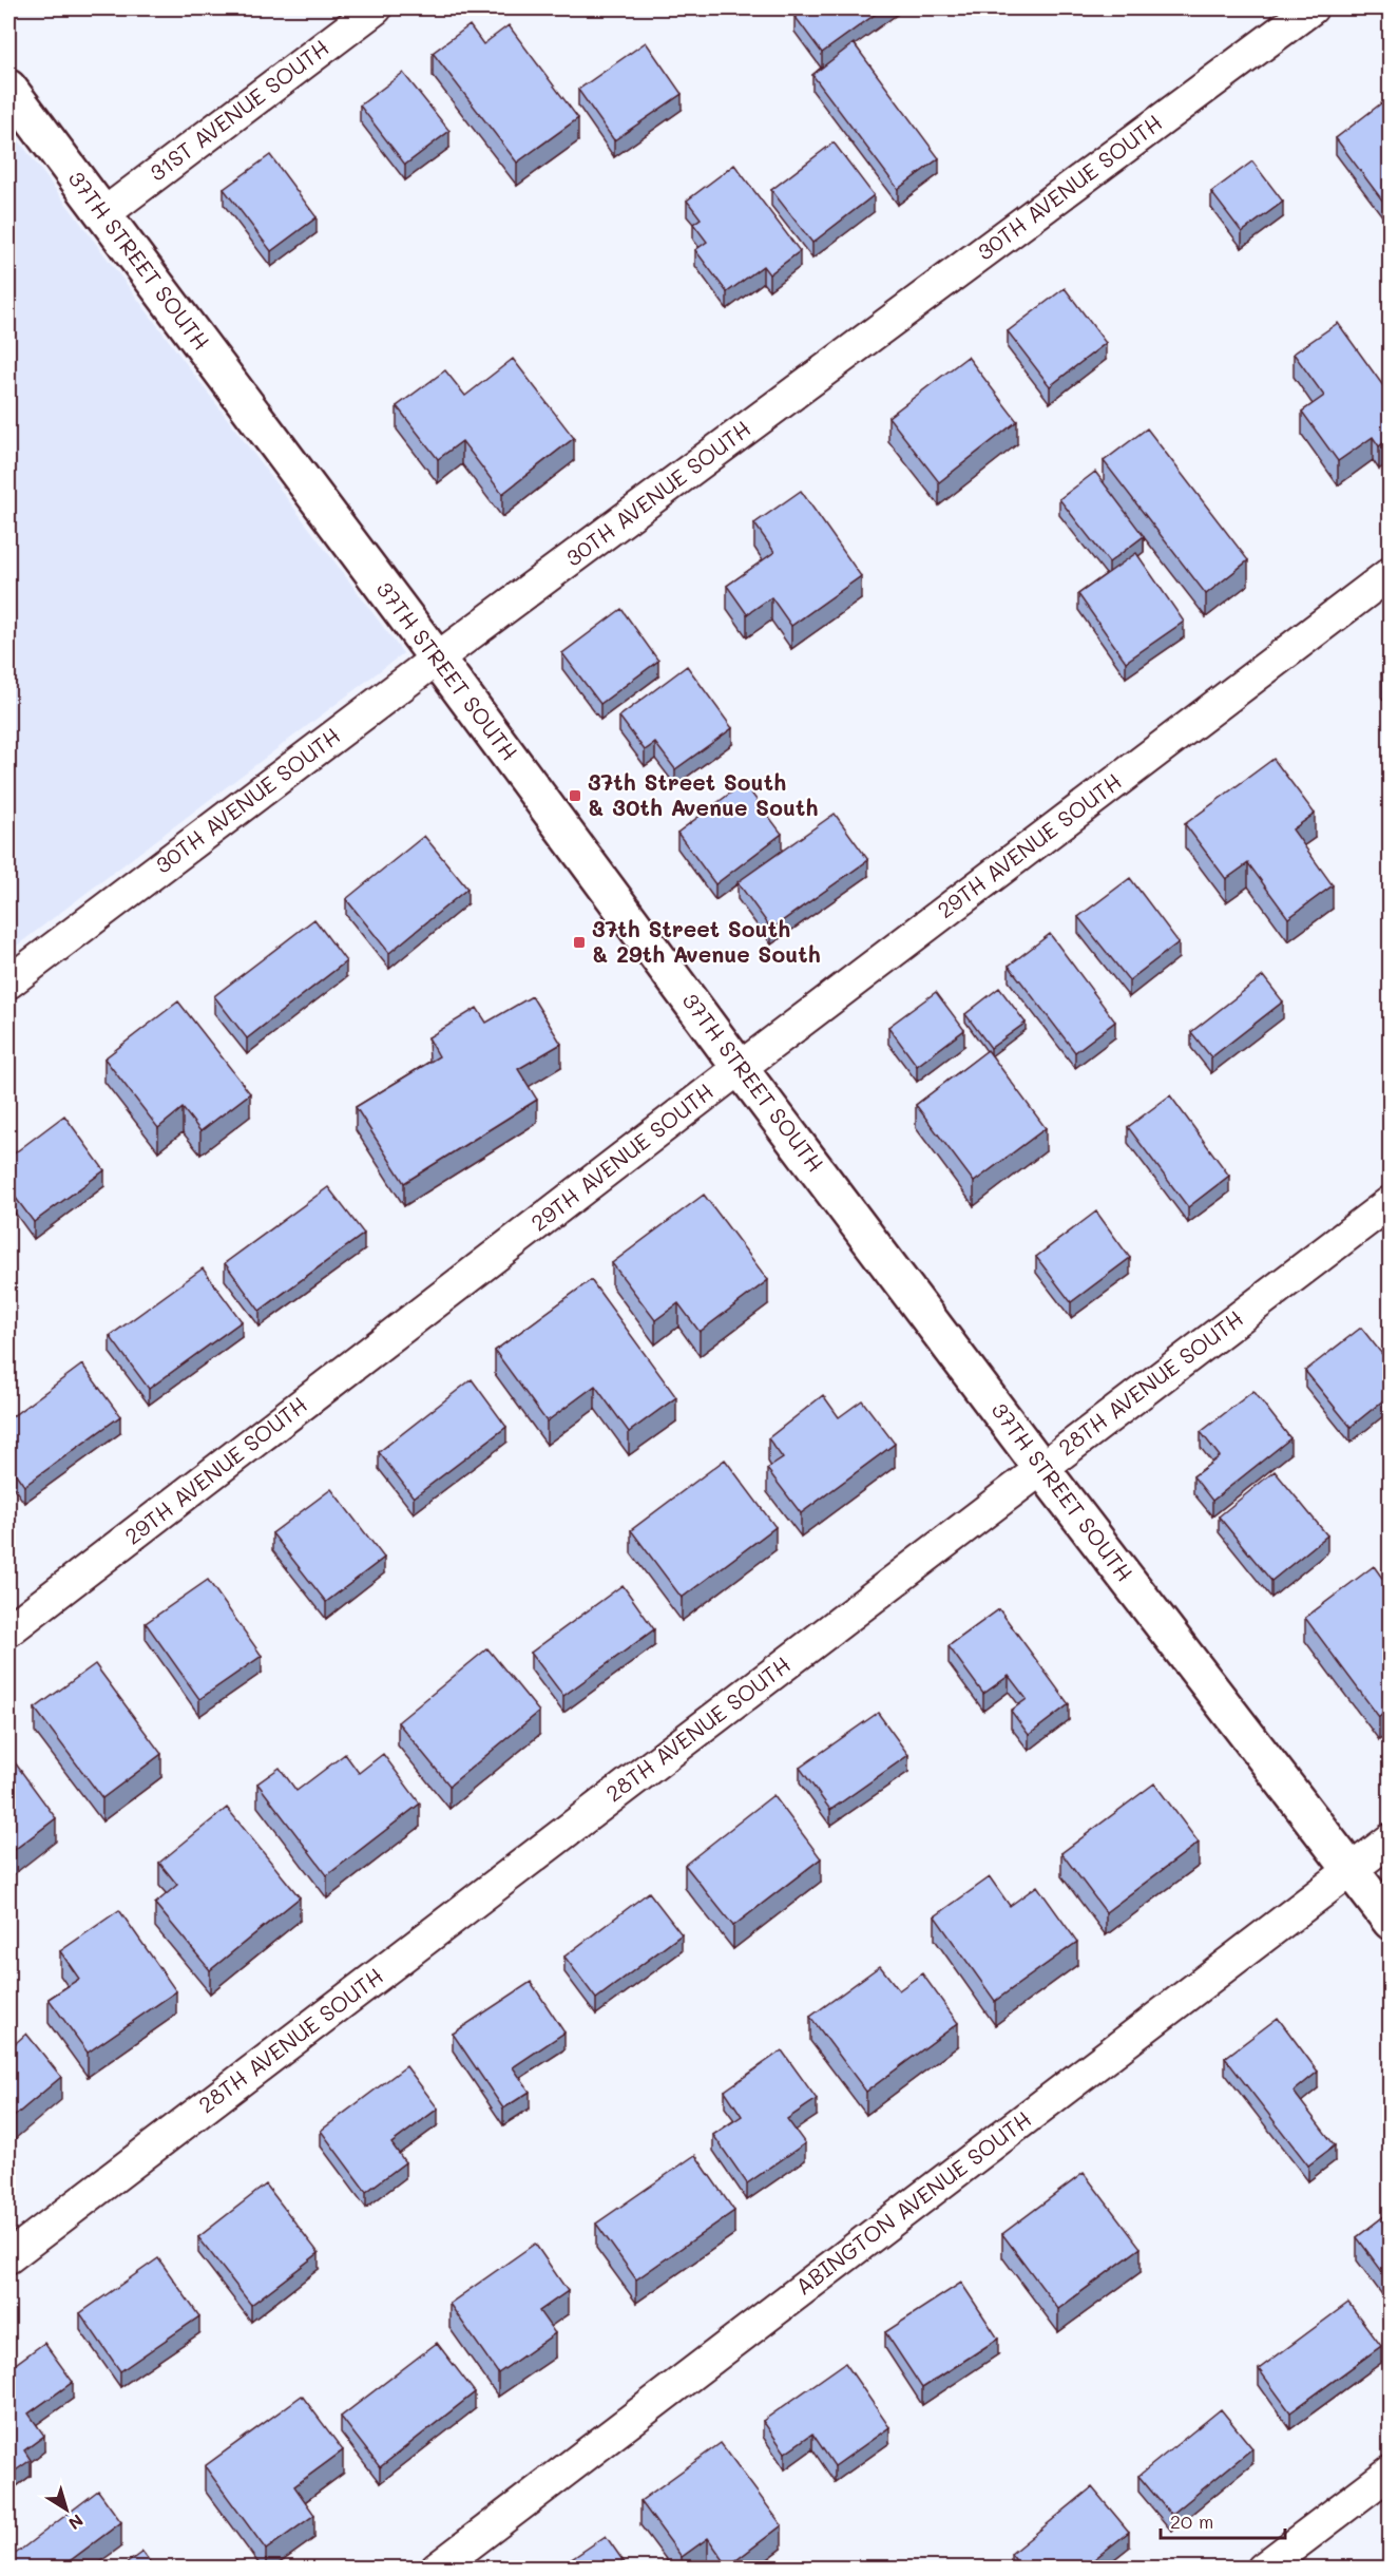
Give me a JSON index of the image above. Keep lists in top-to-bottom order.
{
  "streets": {
    "street": [
      "31ST AVENUE SOUTH",
      "30TH AVENUE SOUTH",
      "37TH STREET SOUTH",
      "29TH AVENUE SOUTH",
      "28TH AVENUE SOUTH",
      "ABINGTON AVENUE SOUTH"
    ]
  },
  "crossings": [
    ["31ST AVENUE SOUTH", "37TH STREET SOUTH"],
    ["30TH AVENUE SOUTH", "37TH STREET SOUTH"],
    ["37TH STREET SOUTH", "29TH AVENUE SOUTH"],
    ["37TH STREET SOUTH", "28TH AVENUE SOUTH"],
    ["37TH STREET SOUTH", "ABINGTON AVENUE SOUTH"]
  ],
  "places": {
    "transit": ["37th Street South & 30th Avenue South", "37th Street South & 29th Avenue South"]
  },
  "scale_bar": "20 m",
  "north": "bottom right"
}
